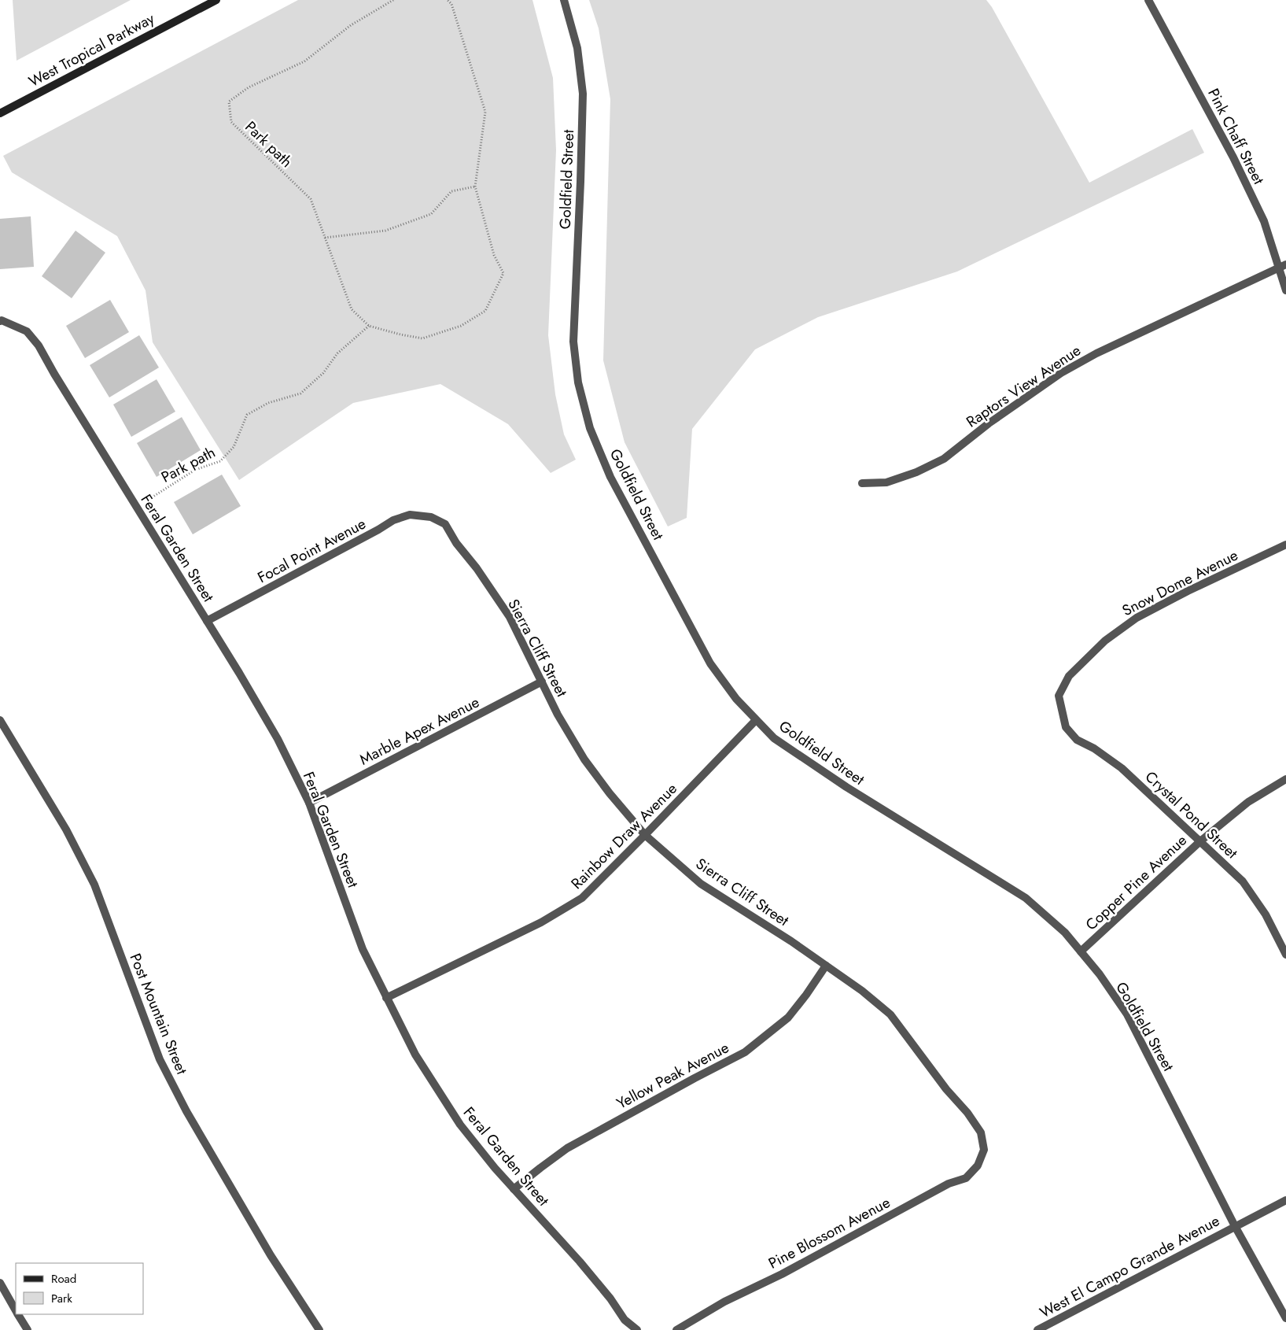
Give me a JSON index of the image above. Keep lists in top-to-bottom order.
{
  "streets": {
    "main road": ["West Tropical Parkway"],
    "street": [
      "Pink Chaff Street",
      "Goldfield Street",
      "Raptors View Avenue",
      "Feral Garden Street",
      "Focal Point Avenue",
      "Snow Dome Avenue",
      "Sierra Cliff Street",
      "Marble Apex Avenue",
      "Crystal Pond Street",
      "Rainbow Draw Avenue",
      "Copper Pine Avenue",
      "Post Mountain Street",
      "Yellow Peak Avenue",
      "Pine Blossom Avenue",
      "West El Campo Grande Avenue"
    ],
    "path": ["Park path"]
  },
  "crossings": [
    ["Pink Chaff Street", "Raptors View Avenue"],
    ["Goldfield Street", "Rainbow Draw Avenue"],
    ["Goldfield Street", "Copper Pine Avenue"],
    ["Goldfield Street", "West El Campo Grande Avenue"],
    ["Feral Garden Street", "Focal Point Avenue"],
    ["Feral Garden Street", "Marble Apex Avenue"],
    ["Feral Garden Street", "Rainbow Draw Avenue"],
    ["Feral Garden Street", "Yellow Peak Avenue"],
    ["Focal Point Avenue", "Sierra Cliff Street"],
    ["Snow Dome Avenue", "Crystal Pond Street"],
    ["Sierra Cliff Street", "Marble Apex Avenue"],
    ["Sierra Cliff Street", "Rainbow Draw Avenue"],
    ["Sierra Cliff Street", "Yellow Peak Avenue"],
    ["Sierra Cliff Street", "Pine Blossom Avenue"],
    ["Crystal Pond Street", "Copper Pine Avenue"]
  ],
  "legend": ["Road", "Park"]
}
